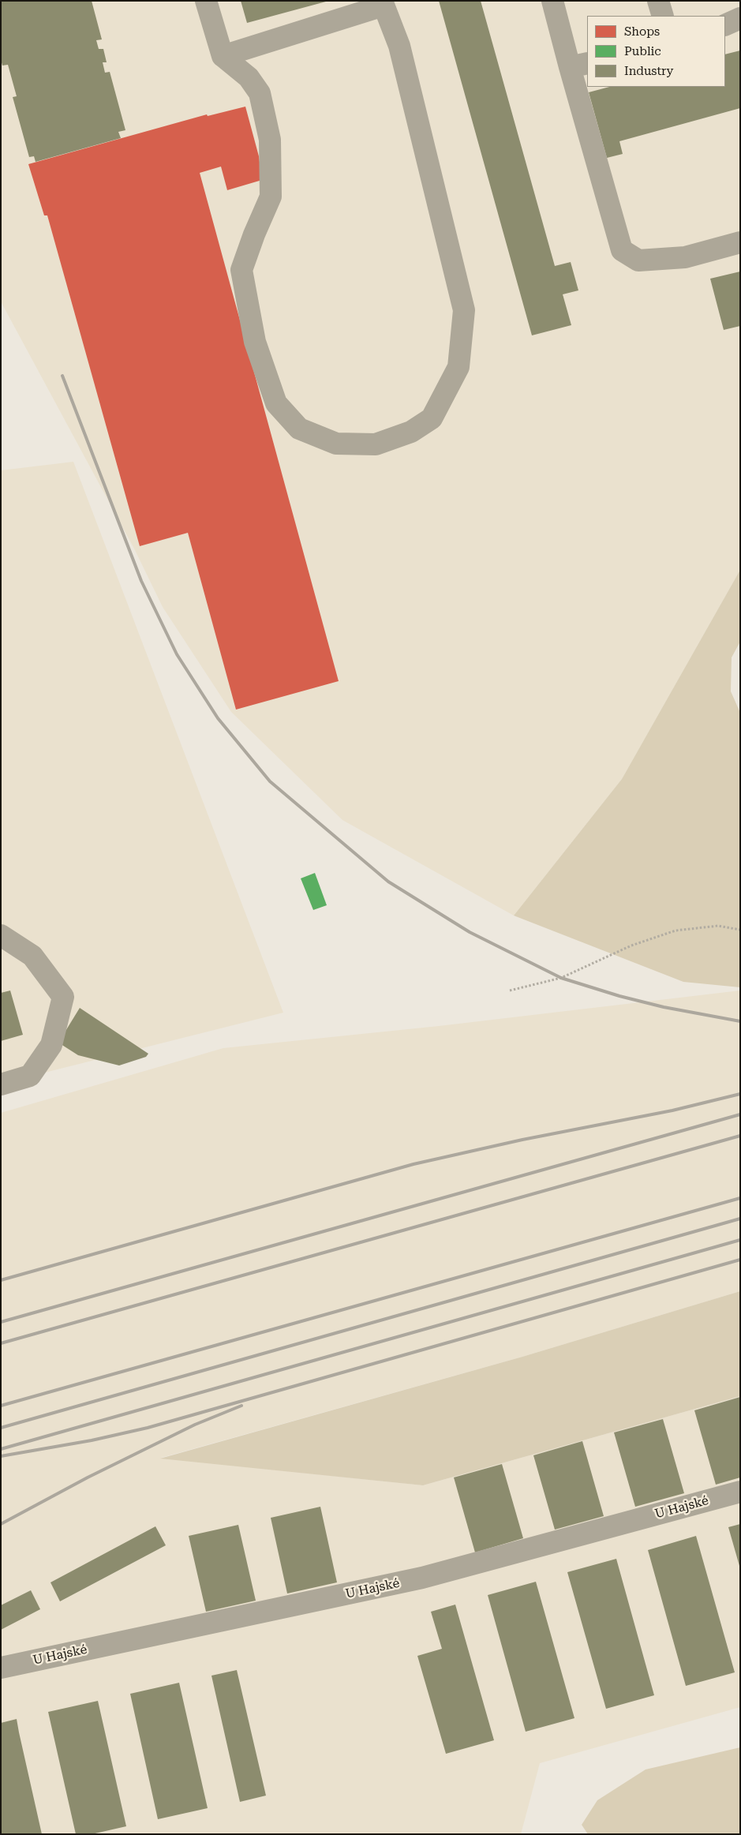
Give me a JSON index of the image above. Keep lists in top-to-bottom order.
{
  "streets": {
    "lane": ["U Hajské"]
  },
  "legend": ["Shops", "Public", "Industry"]
}
